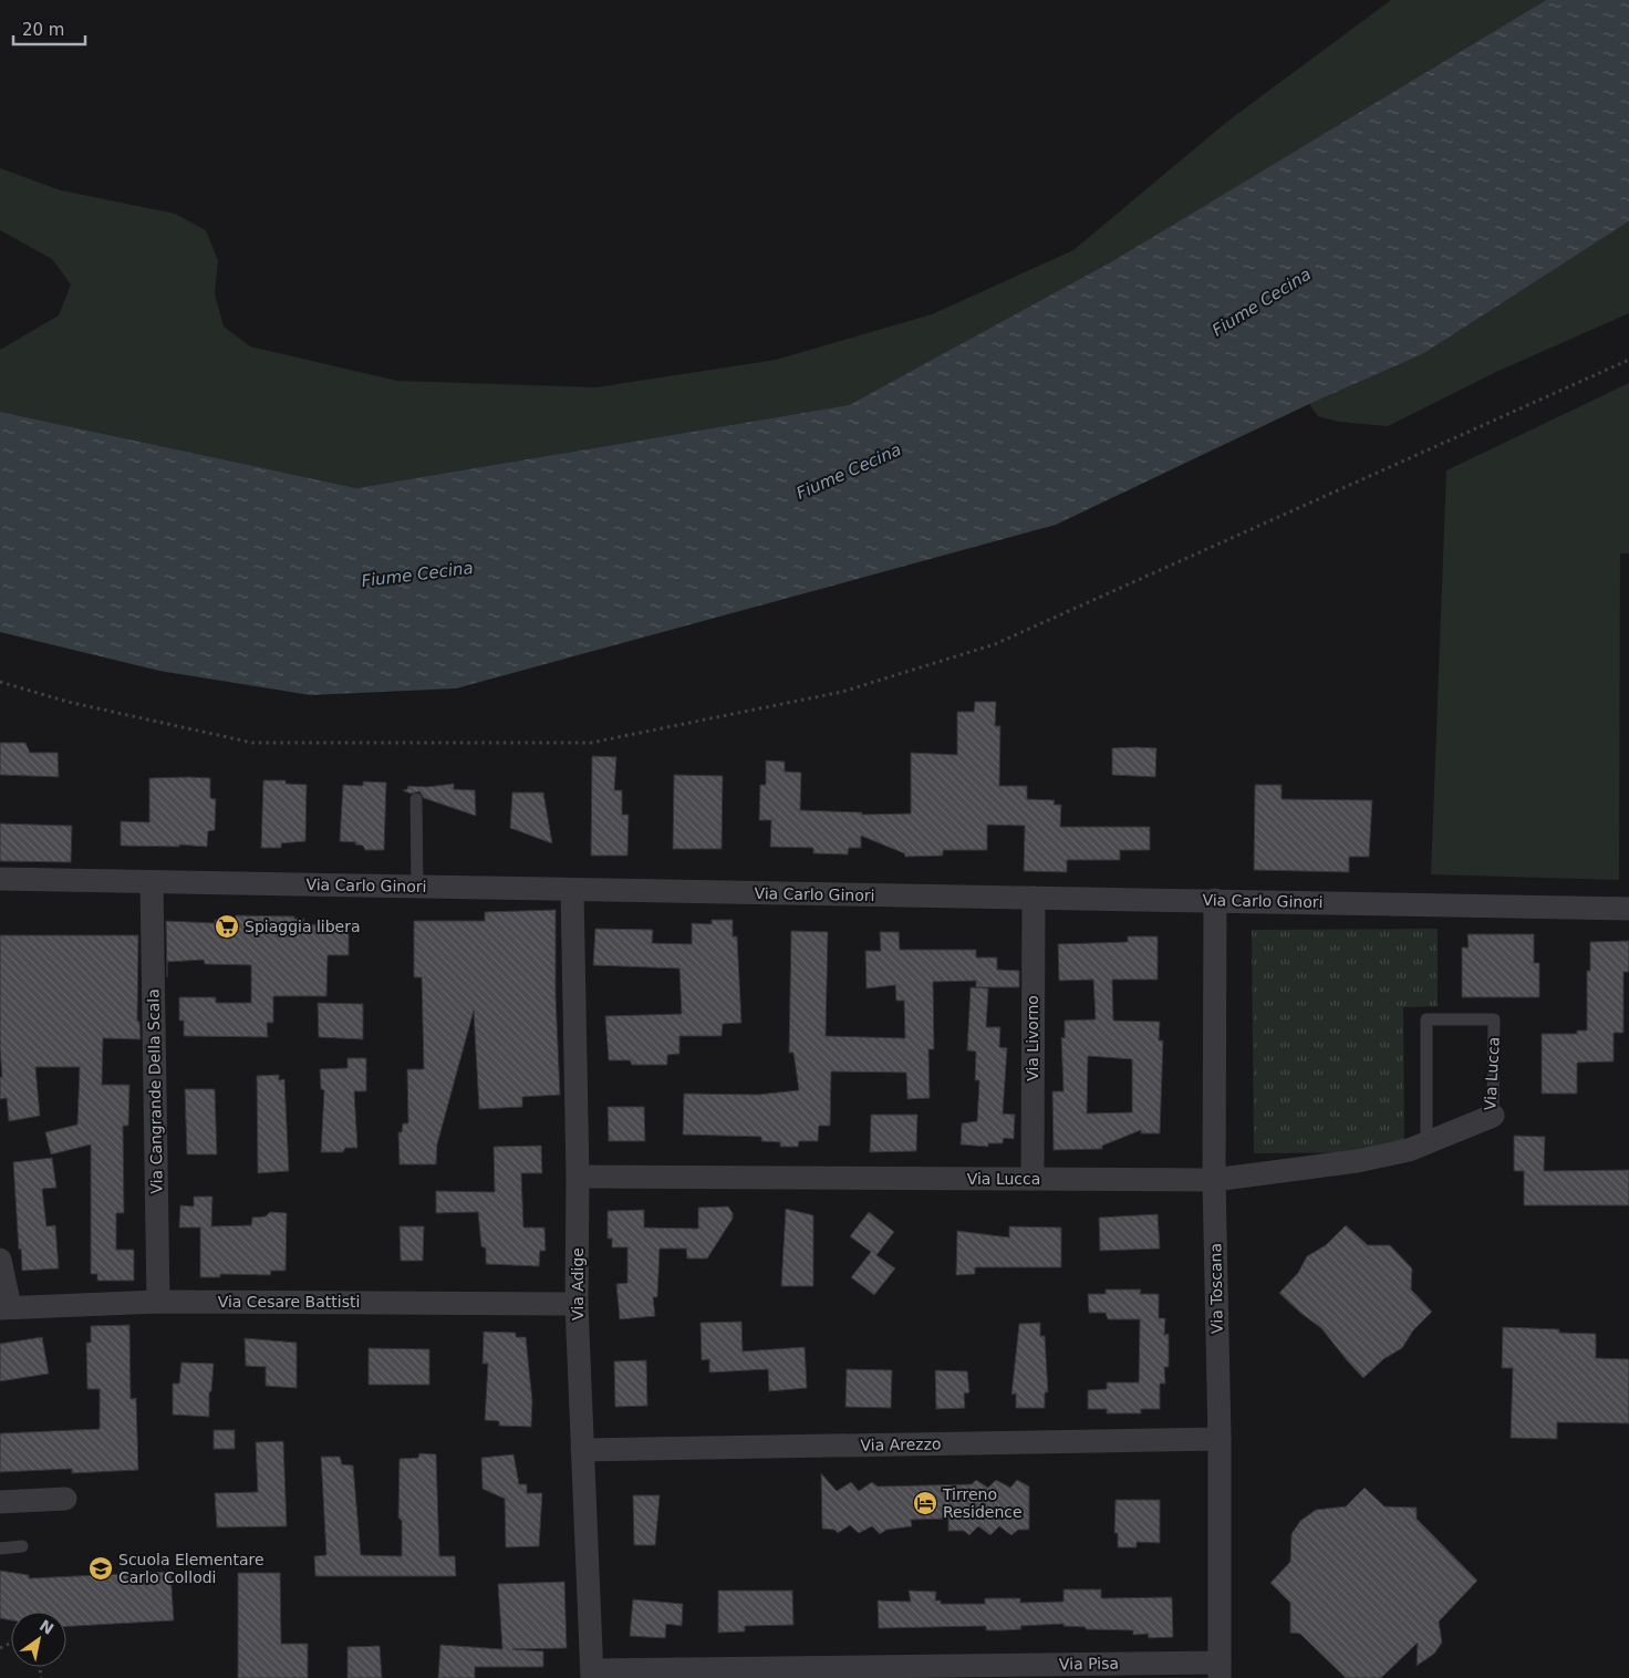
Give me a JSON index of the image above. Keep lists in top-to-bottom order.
{
  "streets": {
    "street": [
      "Via Carlo Ginori",
      "Via Livorno",
      "Via Lucca",
      "Via Cangrande Della Scala",
      "Via Adige",
      "Via Toscana",
      "Via Cesare Battisti",
      "Via Arezzo",
      "Via Pisa"
    ]
  },
  "crossings": [
    ["Via Carlo Ginori", "Via Livorno"],
    ["Via Carlo Ginori", "Via Cangrande Della Scala"],
    ["Via Carlo Ginori", "Via Adige"],
    ["Via Carlo Ginori", "Via Toscana"],
    ["Via Livorno", "Via Lucca"],
    ["Via Lucca", "Via Adige"],
    ["Via Lucca", "Via Toscana"],
    ["Via Cangrande Della Scala", "Via Cesare Battisti"],
    ["Via Adige", "Via Cesare Battisti"],
    ["Via Adige", "Via Arezzo"],
    ["Via Adige", "Via Pisa"],
    ["Via Toscana", "Via Arezzo"],
    ["Via Toscana", "Via Pisa"]
  ],
  "water": ["Fiume Cecina"],
  "places": {
    "supermarket": ["Spiaggia libera"],
    "hotel": ["Tirreno Residence"],
    "school or university": ["Scuola Elementare Carlo Collodi"]
  },
  "scale_bar": "20 m",
  "north": "top right"
}
